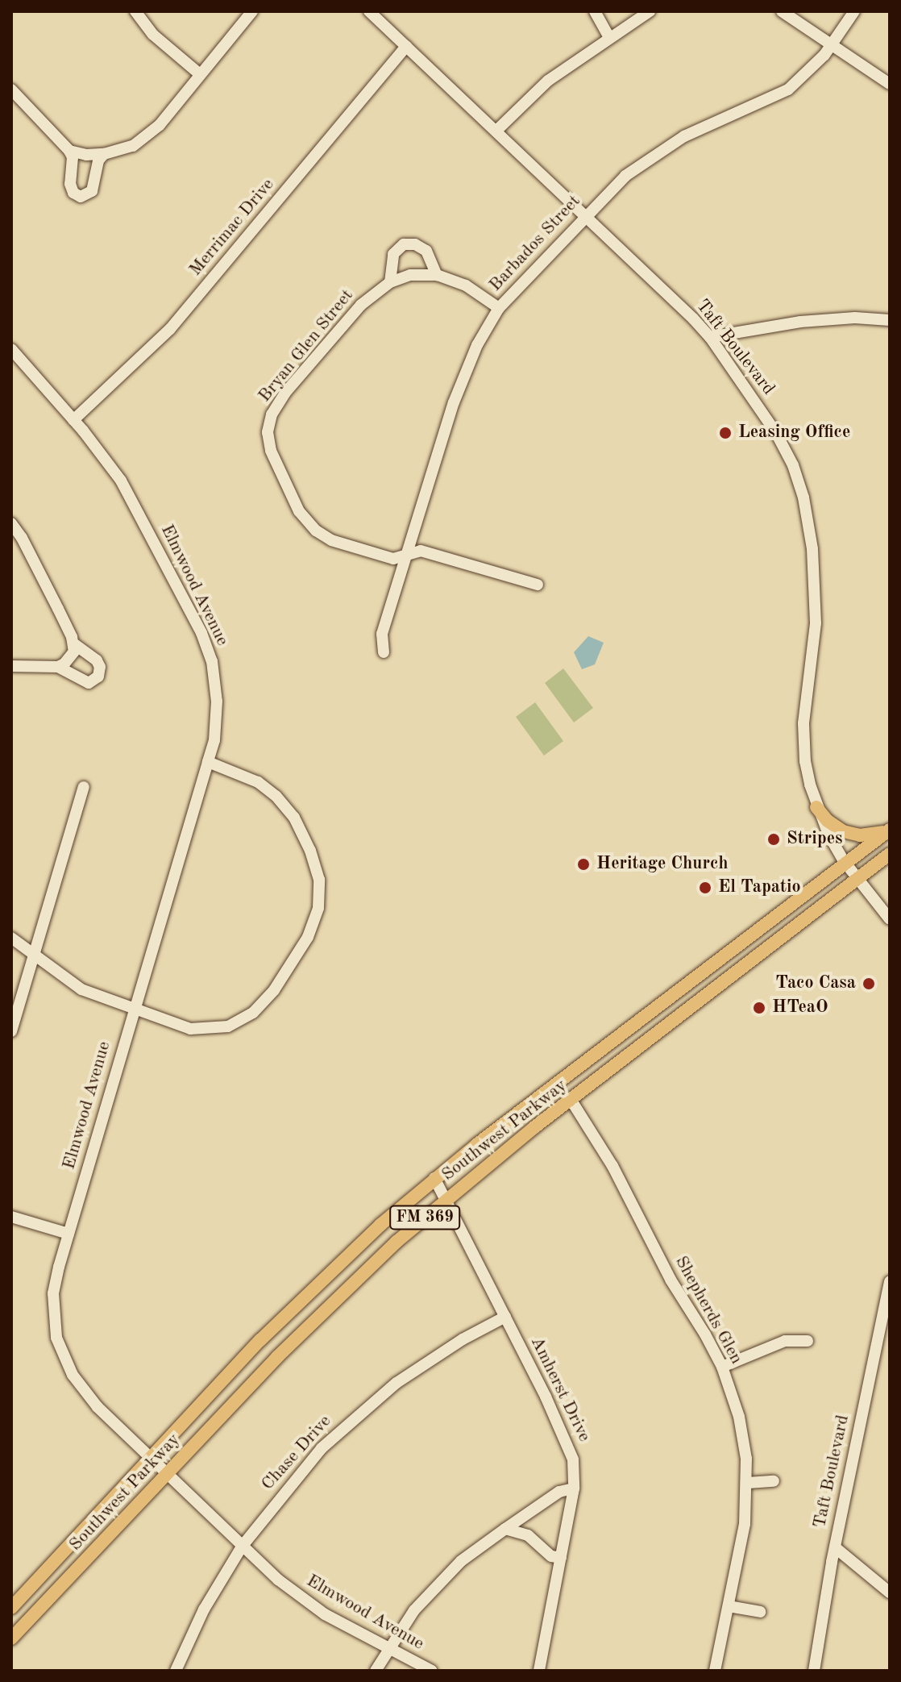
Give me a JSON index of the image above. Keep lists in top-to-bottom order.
{
  "streets": {
    "main road": ["Southwest Parkway", "FM 369"],
    "street": [
      "Merrimac Drive",
      "Barbados Street",
      "Bryan Glen Street",
      "Taft Boulevard",
      "Elmwood Avenue",
      "Shepherds Glen",
      "Amherst Drive",
      "Chase Drive"
    ]
  },
  "crossings": [
    ["Merrimac Drive", "Taft Boulevard"],
    ["Merrimac Drive", "Elmwood Avenue"],
    ["Barbados Street", "Bryan Glen Street"],
    ["Barbados Street", "Taft Boulevard"],
    ["Taft Boulevard", "Southwest Parkway"],
    ["Elmwood Avenue", "Southwest Parkway"],
    ["Elmwood Avenue", "Chase Drive"],
    ["Southwest Parkway", "Shepherds Glen"],
    ["Southwest Parkway", "Amherst Drive"],
    ["Amherst Drive", "Chase Drive"]
  ],
  "places": [
    "Leasing Office",
    "Stripes",
    "Heritage Church",
    "El Tapatio",
    "Taco Casa",
    "HTeaO"
  ]
}
